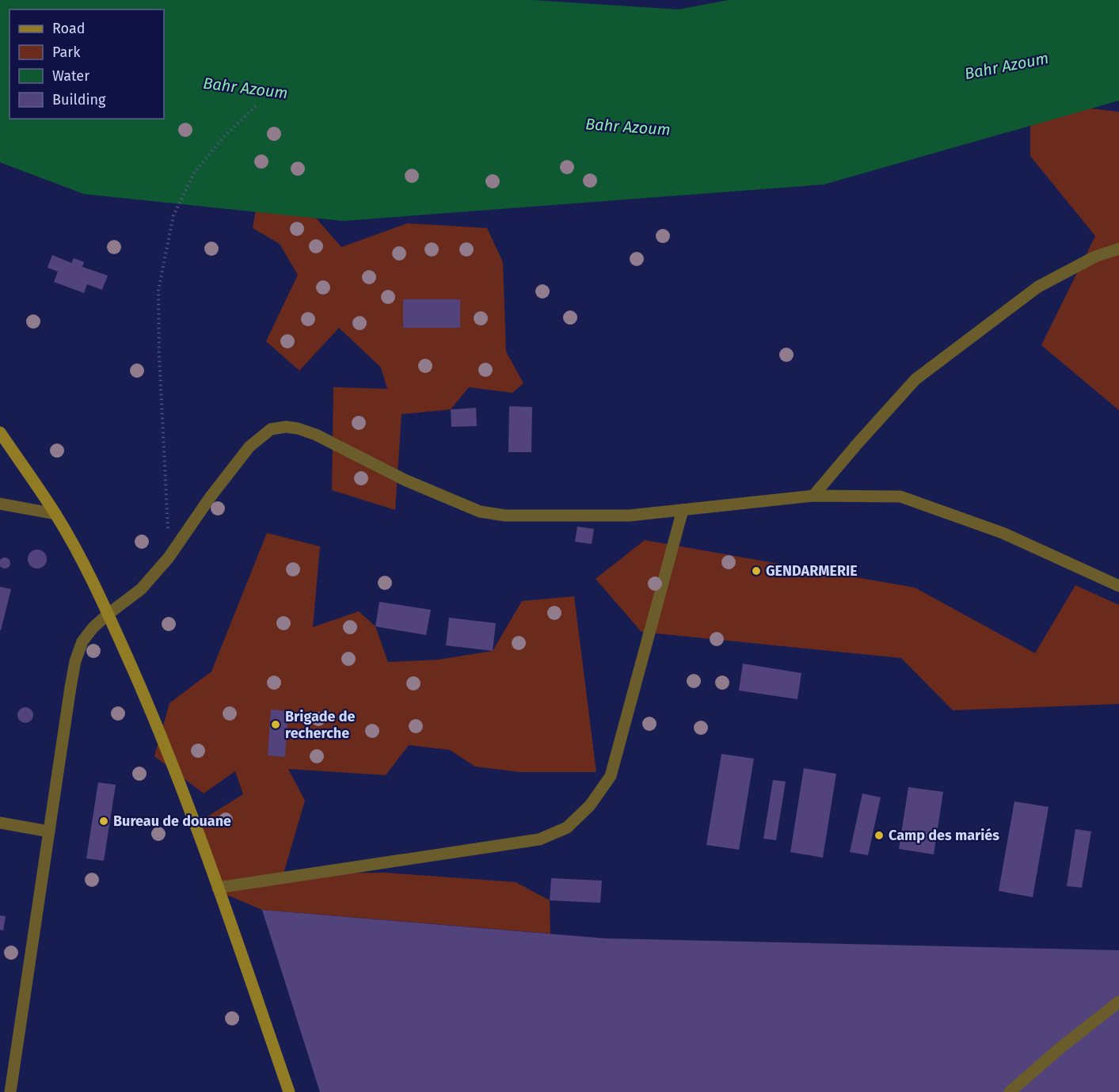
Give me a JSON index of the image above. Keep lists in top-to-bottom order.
{
  "water": ["Bahr Azoum"],
  "places": [
    "GENDARMERIE",
    "Brigade de recherche",
    "Bureau de douane",
    "Camp des mariés"
  ],
  "legend": [
    "Road",
    "Park",
    "Water",
    "Building"
  ]
}
